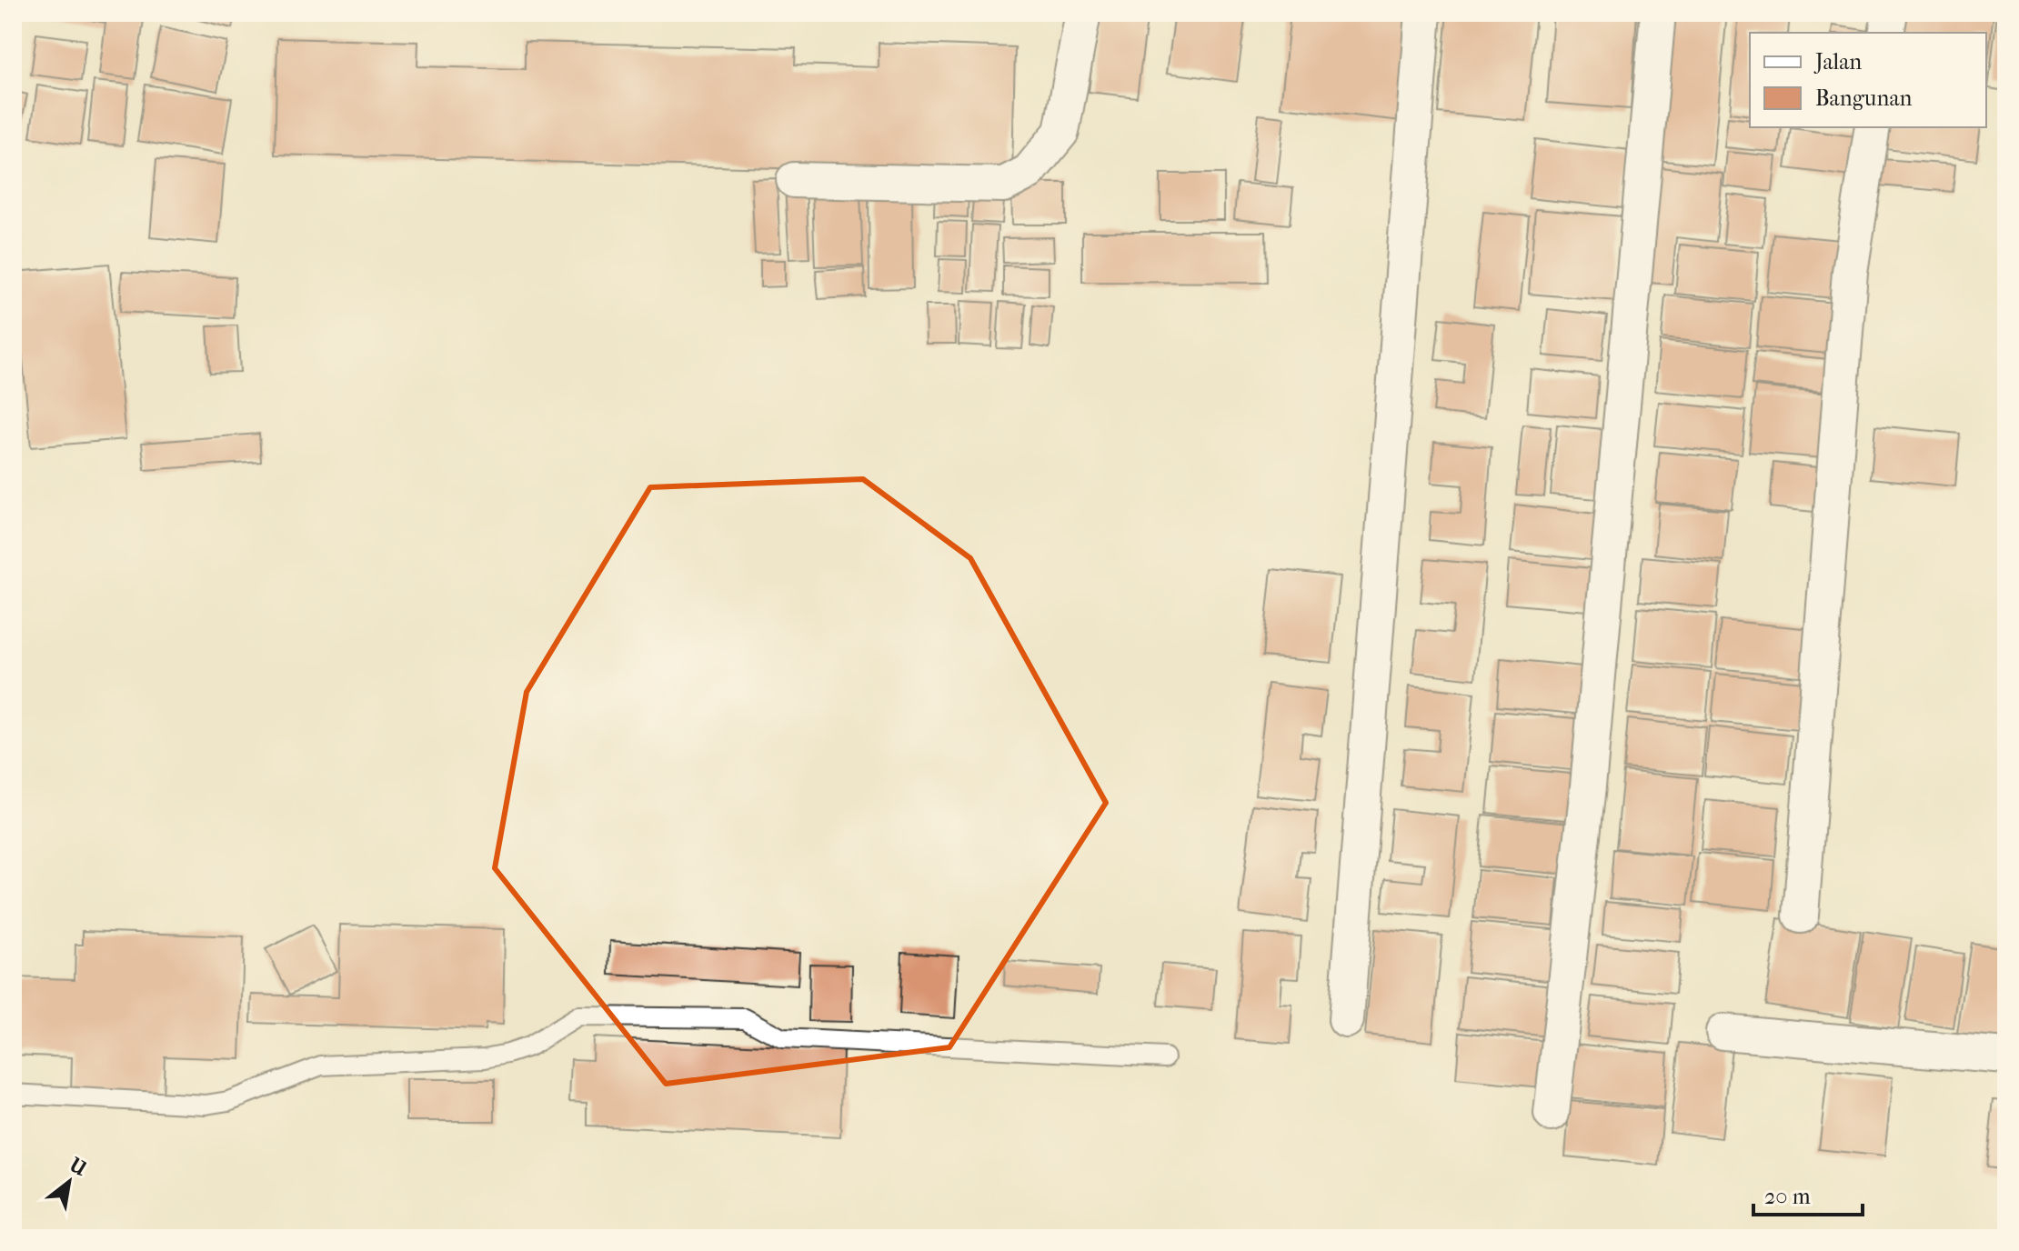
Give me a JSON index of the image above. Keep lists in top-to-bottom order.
{
  "legend": ["Jalan", "Bangunan"],
  "scale_bar": "20 m",
  "north": "top right"
}
